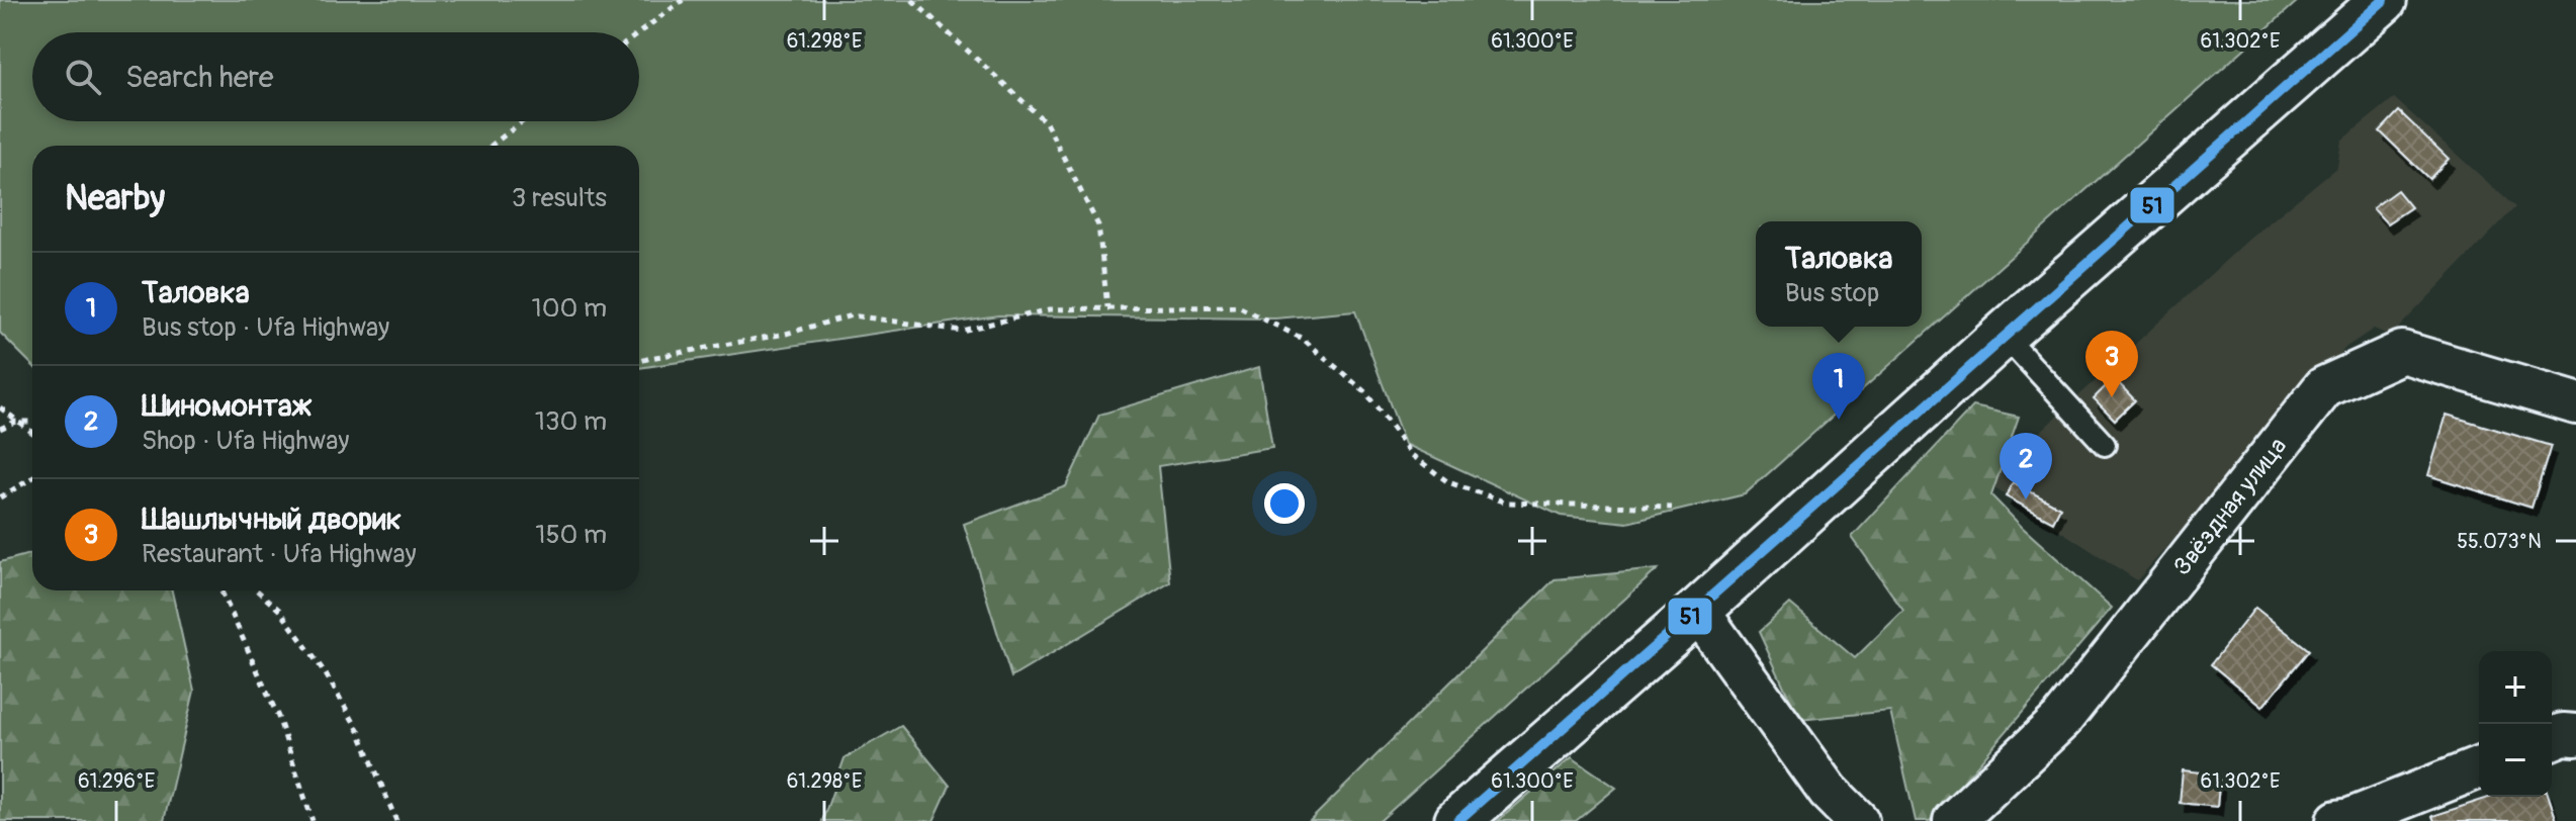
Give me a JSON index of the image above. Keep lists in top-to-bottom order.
{
  "streets": {
    "street": ["Звёздная улица"]
  },
  "lines": ["transit line 51"],
  "page": {
    "search": "Search here",
    "heading": ["Nearby", "3 results"],
    "popup": ["Таловка", "Bus stop"],
    "list": [
      {
        "mark": "1",
        "name": "Таловка",
        "note": "Bus stop · Ufa Highway",
        "value": "100 m"
      },
      {
        "mark": "2",
        "name": "Шиномонтаж",
        "note": "Shop · Ufa Highway",
        "value": "130 m"
      },
      {
        "mark": "3",
        "name": "Шашлычный дворик",
        "note": "Restaurant · Ufa Highway",
        "value": "150 m"
      }
    ],
    "pins": ["3", "1", "2"],
    "map_buttons": ["+", "−"]
  },
  "coordinates": [
    "61.298°E",
    "61.300°E",
    "61.302°E",
    "55.073°N",
    "61.296°E"
  ]
}
